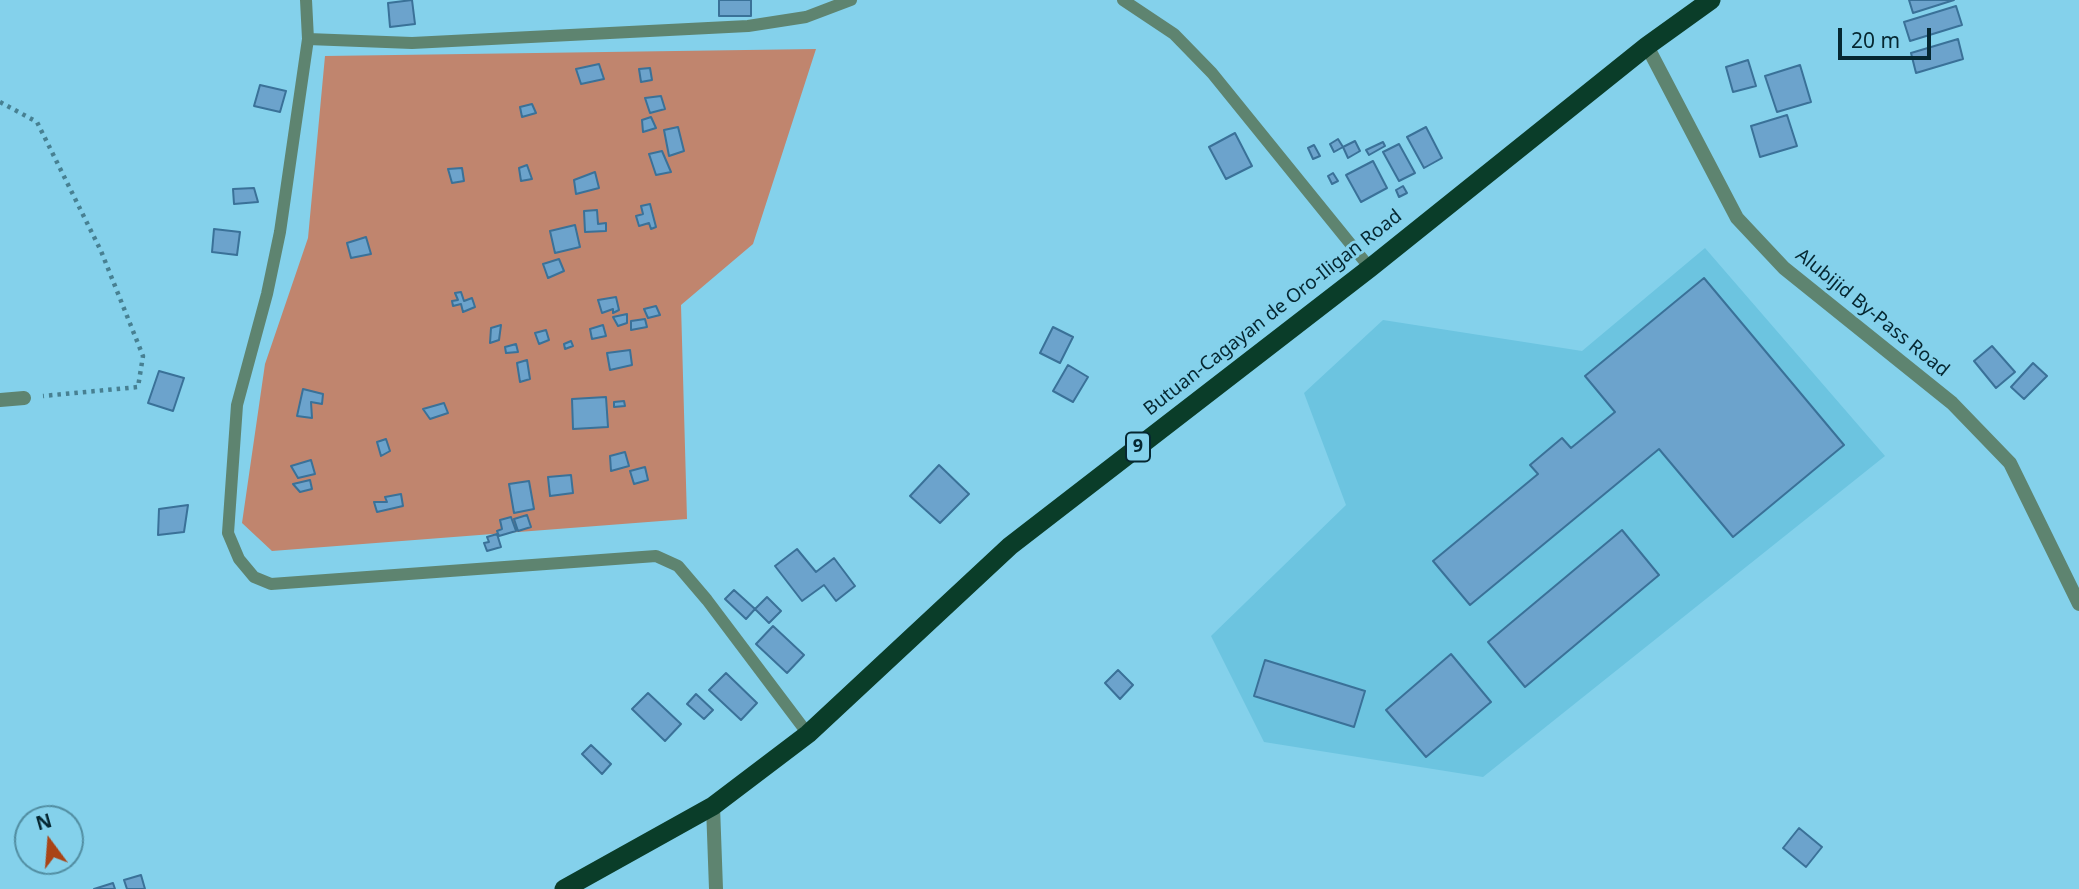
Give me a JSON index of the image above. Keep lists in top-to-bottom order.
{
  "streets": {
    "highway": ["Butuan-Cagayan de Oro-Iligan Road", "9"],
    "street": ["Alubijid By-Pass Road"]
  },
  "crossings": [
    ["Butuan-Cagayan de Oro-Iligan Road", "Alubijid By-Pass Road"]
  ],
  "scale_bar": "20 m",
  "north": "top"
}
